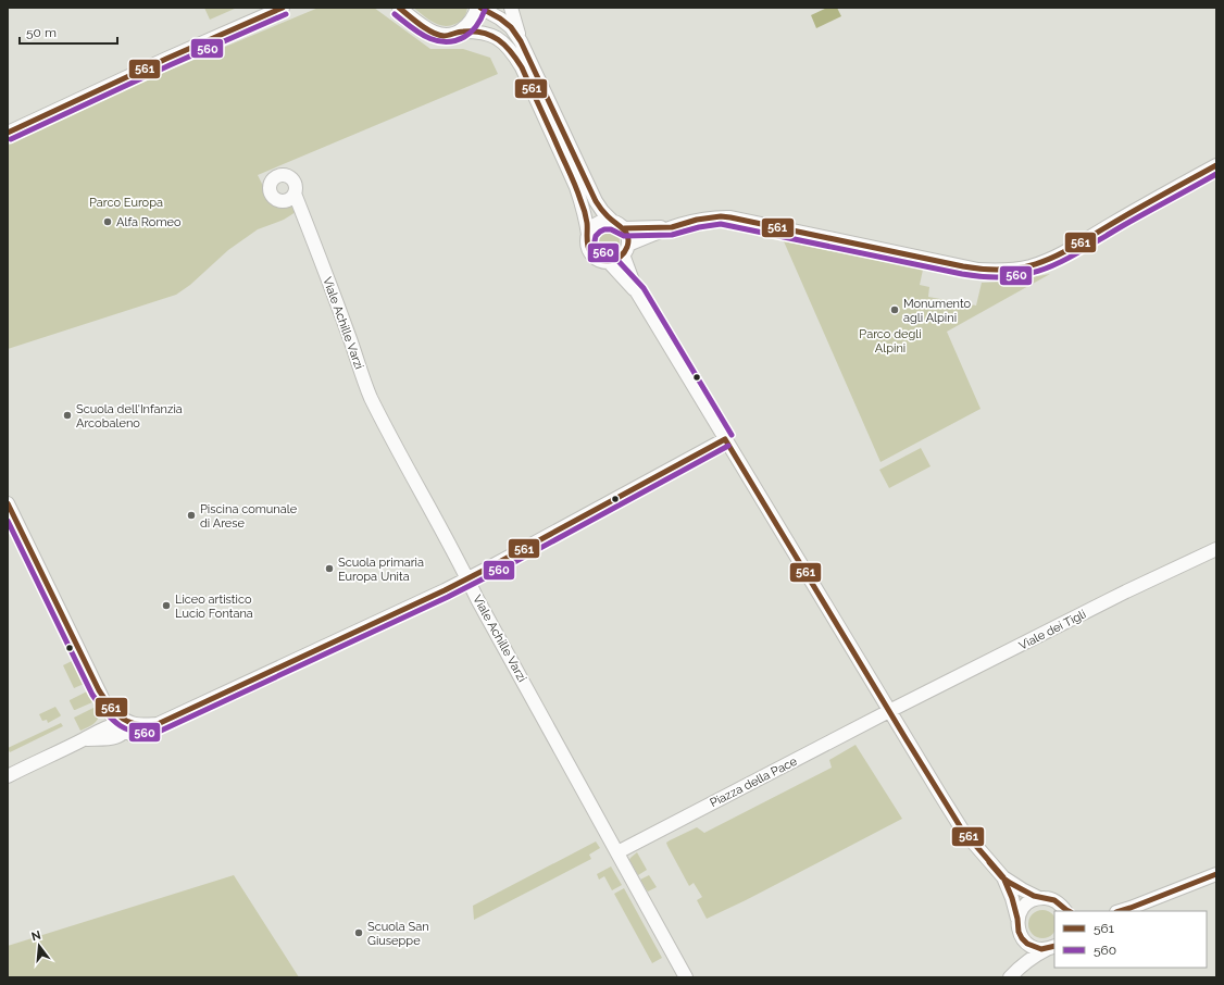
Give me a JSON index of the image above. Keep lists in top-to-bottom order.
{
  "streets": {
    "street": ["Viale Achille Varzi", "Viale dei Tigli", "Piazza della Pace"]
  },
  "crossings": [
    ["Viale Achille Varzi", "Piazza della Pace"],
    ["Viale dei Tigli", "Piazza della Pace"]
  ],
  "parks": ["Parco Europa", "Parco degli Alpini"],
  "places": [
    "Alfa Romeo",
    "Monumento agli Alpini",
    "Scuola dell'Infanzia Arcobaleno",
    "Piscina comunale di Arese",
    "Scuola primaria Europa Unita",
    "Liceo artistico Lucio Fontana",
    "Scuola San Giuseppe"
  ],
  "lines": ["transit line 561", "transit line 560"],
  "legend": ["561", "560"],
  "scale_bar": "50 m",
  "north": "top"
}
